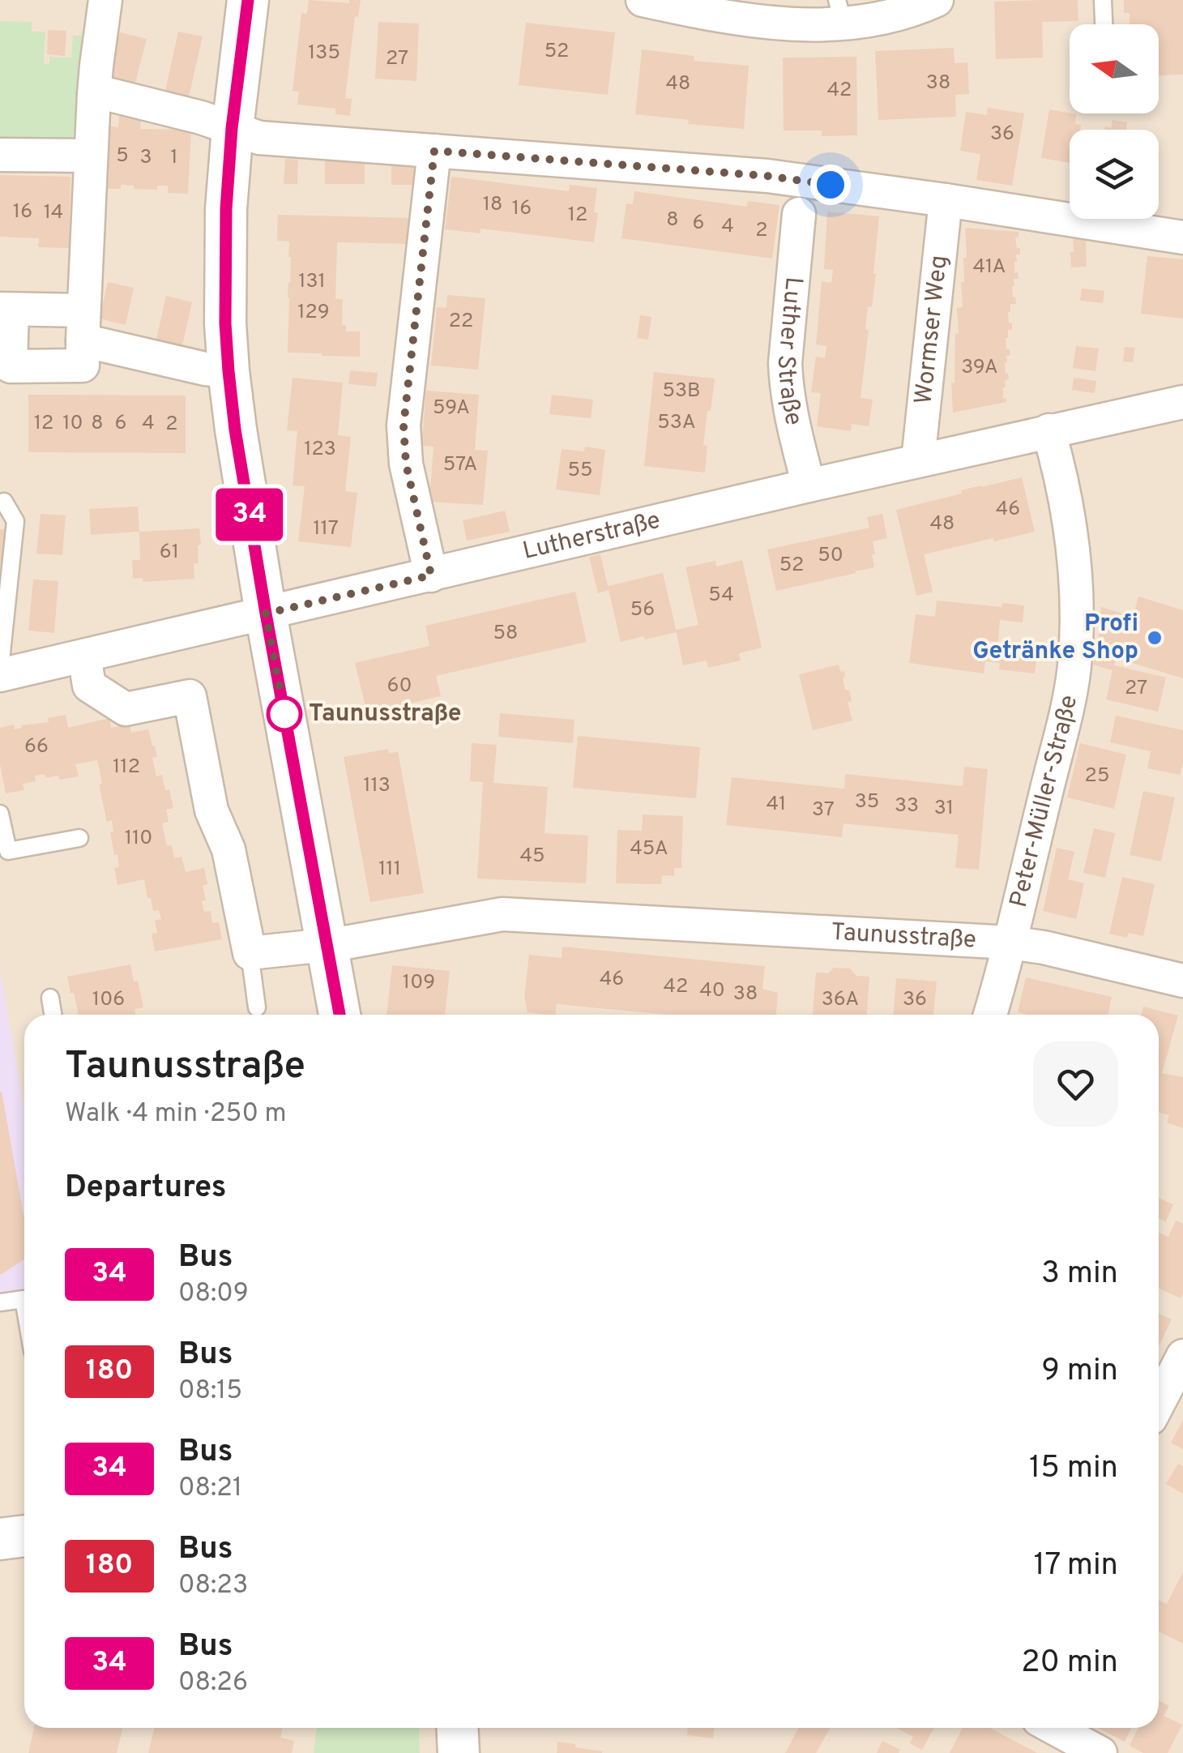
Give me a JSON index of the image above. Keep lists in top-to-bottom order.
{
  "streets": {
    "street": [
      "Wormser Weg",
      "Luther Straße",
      "Lutherstraße",
      "Peter-Müller-Straße",
      "Taunusstraße"
    ]
  },
  "crossings": [
    ["Wormser Weg", "Lutherstraße"],
    ["Luther Straße", "Lutherstraße"],
    ["Lutherstraße", "Peter-Müller-Straße"],
    ["Peter-Müller-Straße", "Taunusstraße"]
  ],
  "places": ["Profi Getränke Shop", "Taunusstraße"],
  "lines": ["bus line 34"],
  "house_numbers": [
    "52",
    "135",
    "27",
    "38",
    "48",
    "42",
    "36",
    "5",
    "3",
    "1",
    "18",
    "16",
    "16",
    "14",
    "12",
    "8",
    "6",
    "4",
    "2",
    "41A",
    "131",
    "129",
    "22",
    "39A",
    "53B",
    "59A",
    "53A",
    "12",
    "10",
    "8",
    "6",
    "4",
    "2",
    "123",
    "57A",
    "55",
    "46",
    "48",
    "117",
    "61",
    "50",
    "52",
    "54",
    "56",
    "58",
    "60",
    "27",
    "66",
    "112",
    "25",
    "113",
    "35",
    "41",
    "33",
    "31",
    "37",
    "110",
    "45A",
    "45",
    "111",
    "46",
    "109",
    "42",
    "40",
    "38",
    "106",
    "36A",
    "36"
  ],
  "north": "left",
  "page": {
    "on_map": "34",
    "heading": [
      ["Taunusstraße", "Walk · 4 min · 250 m"],
      "Departures"
    ],
    "list": [
      {
        "mark": "34",
        "name": "Bus",
        "note": "08:09",
        "value": "3 min"
      },
      {
        "mark": "180",
        "name": "Bus",
        "note": "08:15",
        "value": "9 min"
      },
      {
        "mark": "34",
        "name": "Bus",
        "note": "08:21",
        "value": "15 min"
      },
      {
        "mark": "180",
        "name": "Bus",
        "note": "08:23",
        "value": "17 min"
      },
      {
        "mark": "34",
        "name": "Bus",
        "note": "08:26",
        "value": "20 min"
      }
    ]
  }
}
